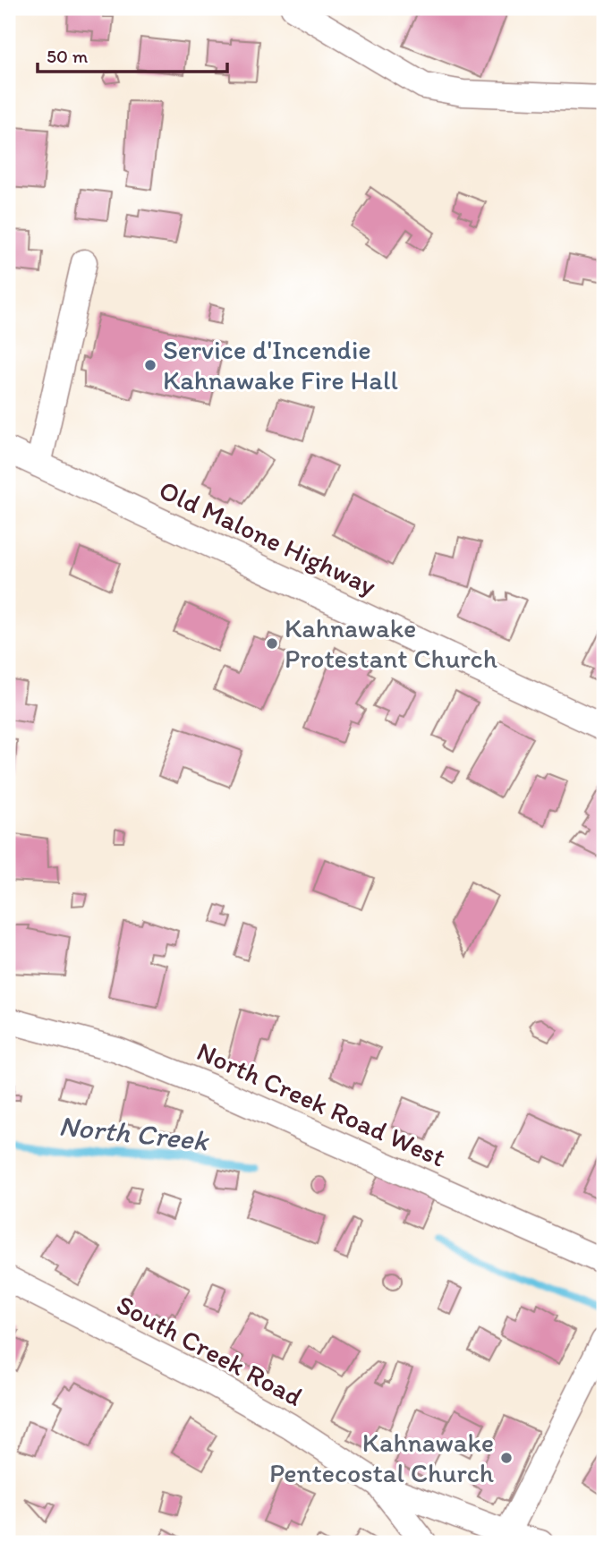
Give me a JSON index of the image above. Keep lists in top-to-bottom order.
{
  "streets": {
    "street": ["Old Malone Highway", "North Creek Road West", "South Creek Road"]
  },
  "water": ["North Creek"],
  "places": ["Service d'Incendie Kahnawake Fire Hall", "Kahnawake Protestant Church", "Kahnawake Pentecostal Church"],
  "scale_bar": "50 m"
}
